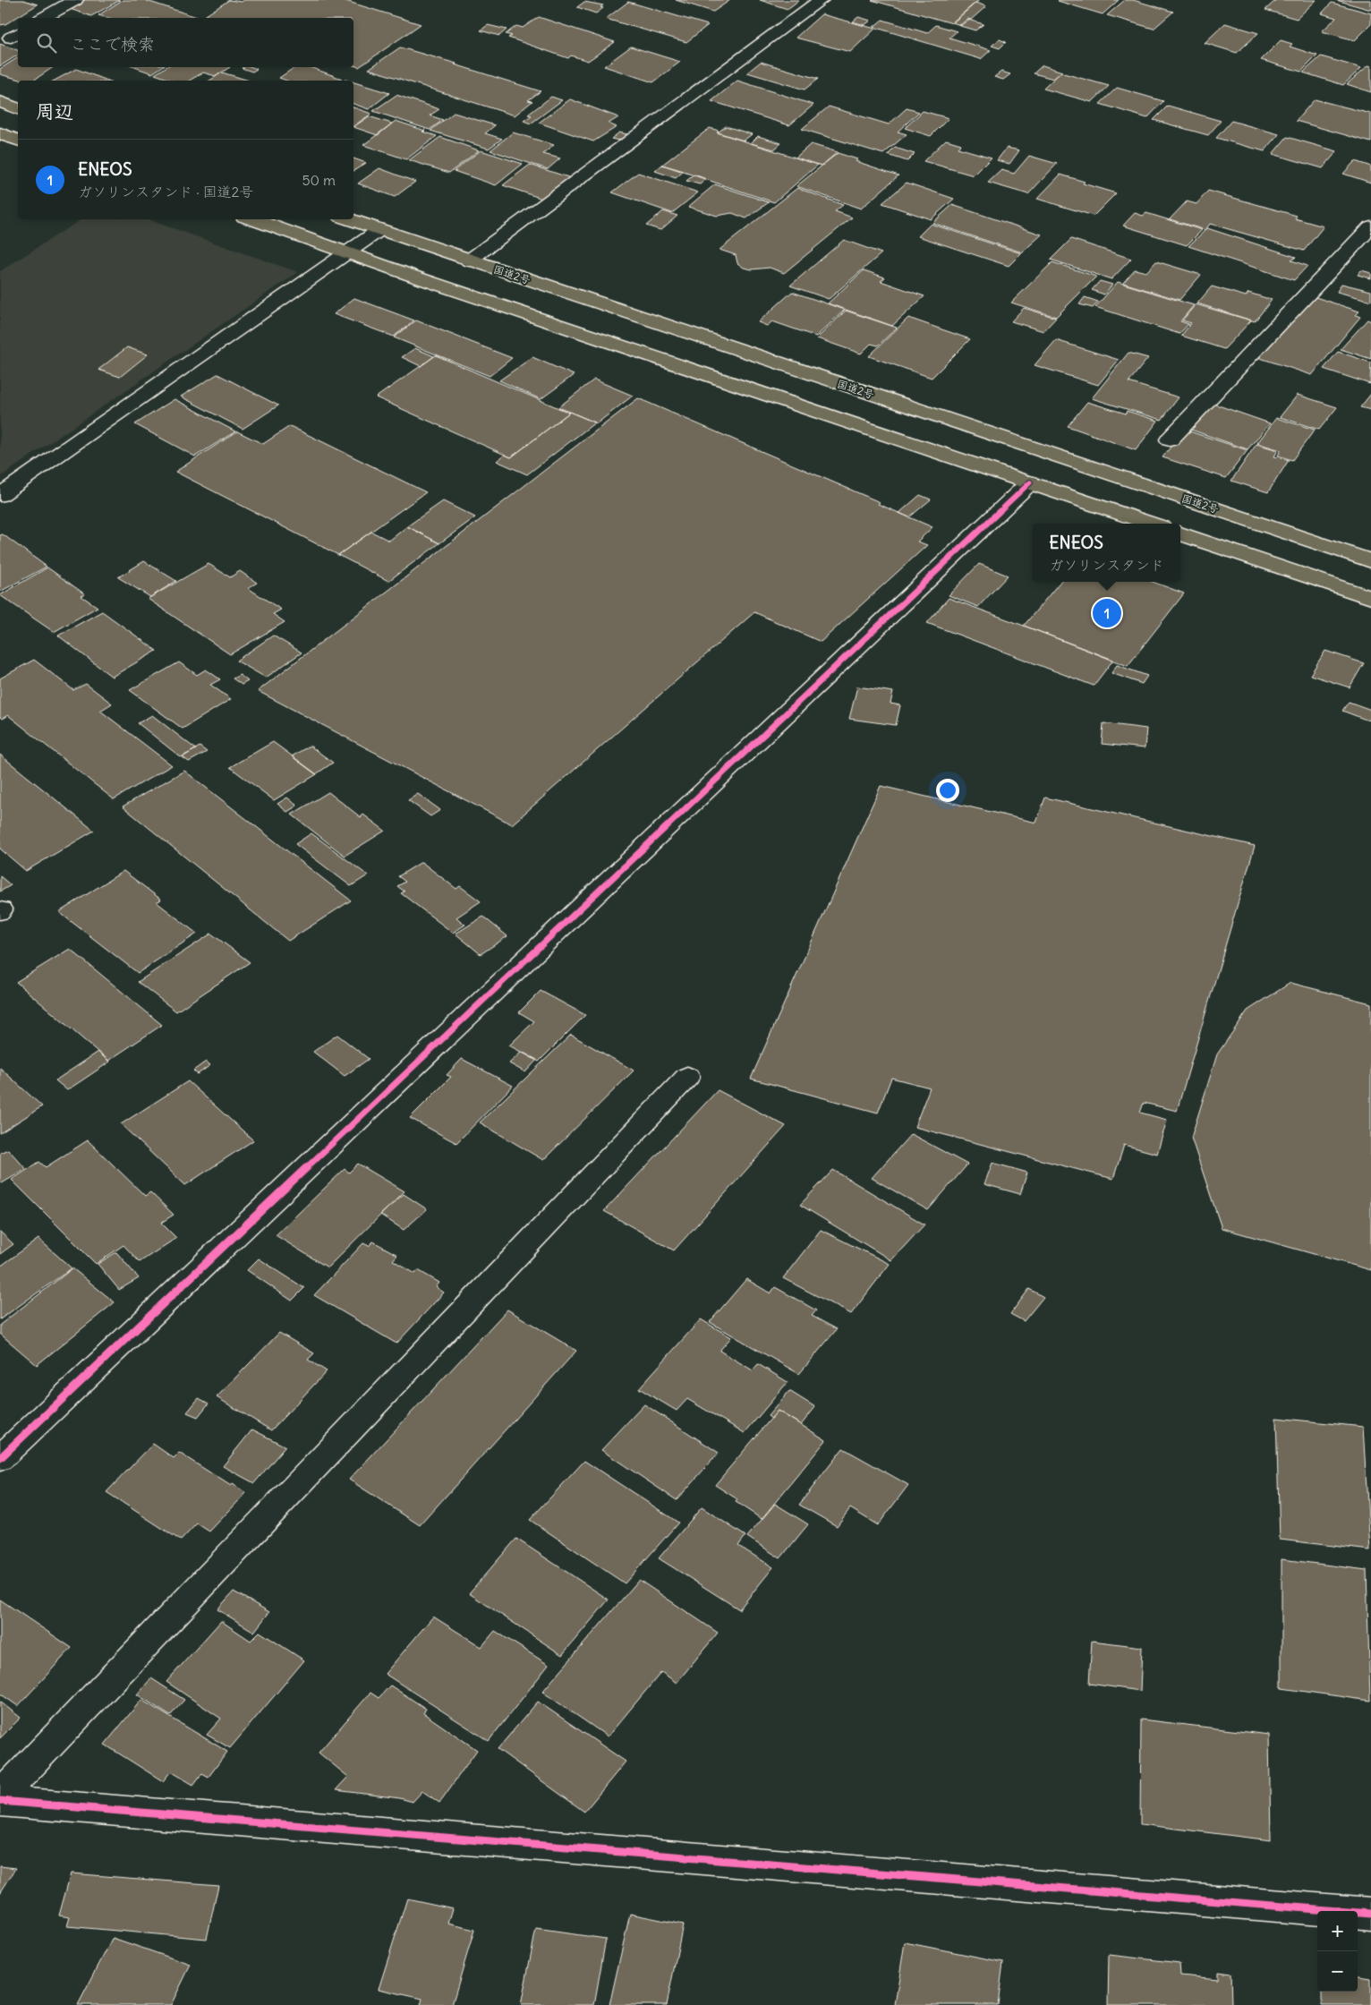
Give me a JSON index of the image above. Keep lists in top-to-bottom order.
{
  "streets": {
    "highway": ["国道2号"]
  },
  "page": {
    "search": "ここで検索",
    "heading": "周辺",
    "list": [
      {
        "mark": "1",
        "name": "ENEOS",
        "note": "ガソリンスタンド · 国道2号",
        "value": "50 m"
      }
    ],
    "popup": ["ENEOS", "ガソリンスタンド"],
    "pins": "1",
    "map_buttons": ["+", "−"]
  }
}
